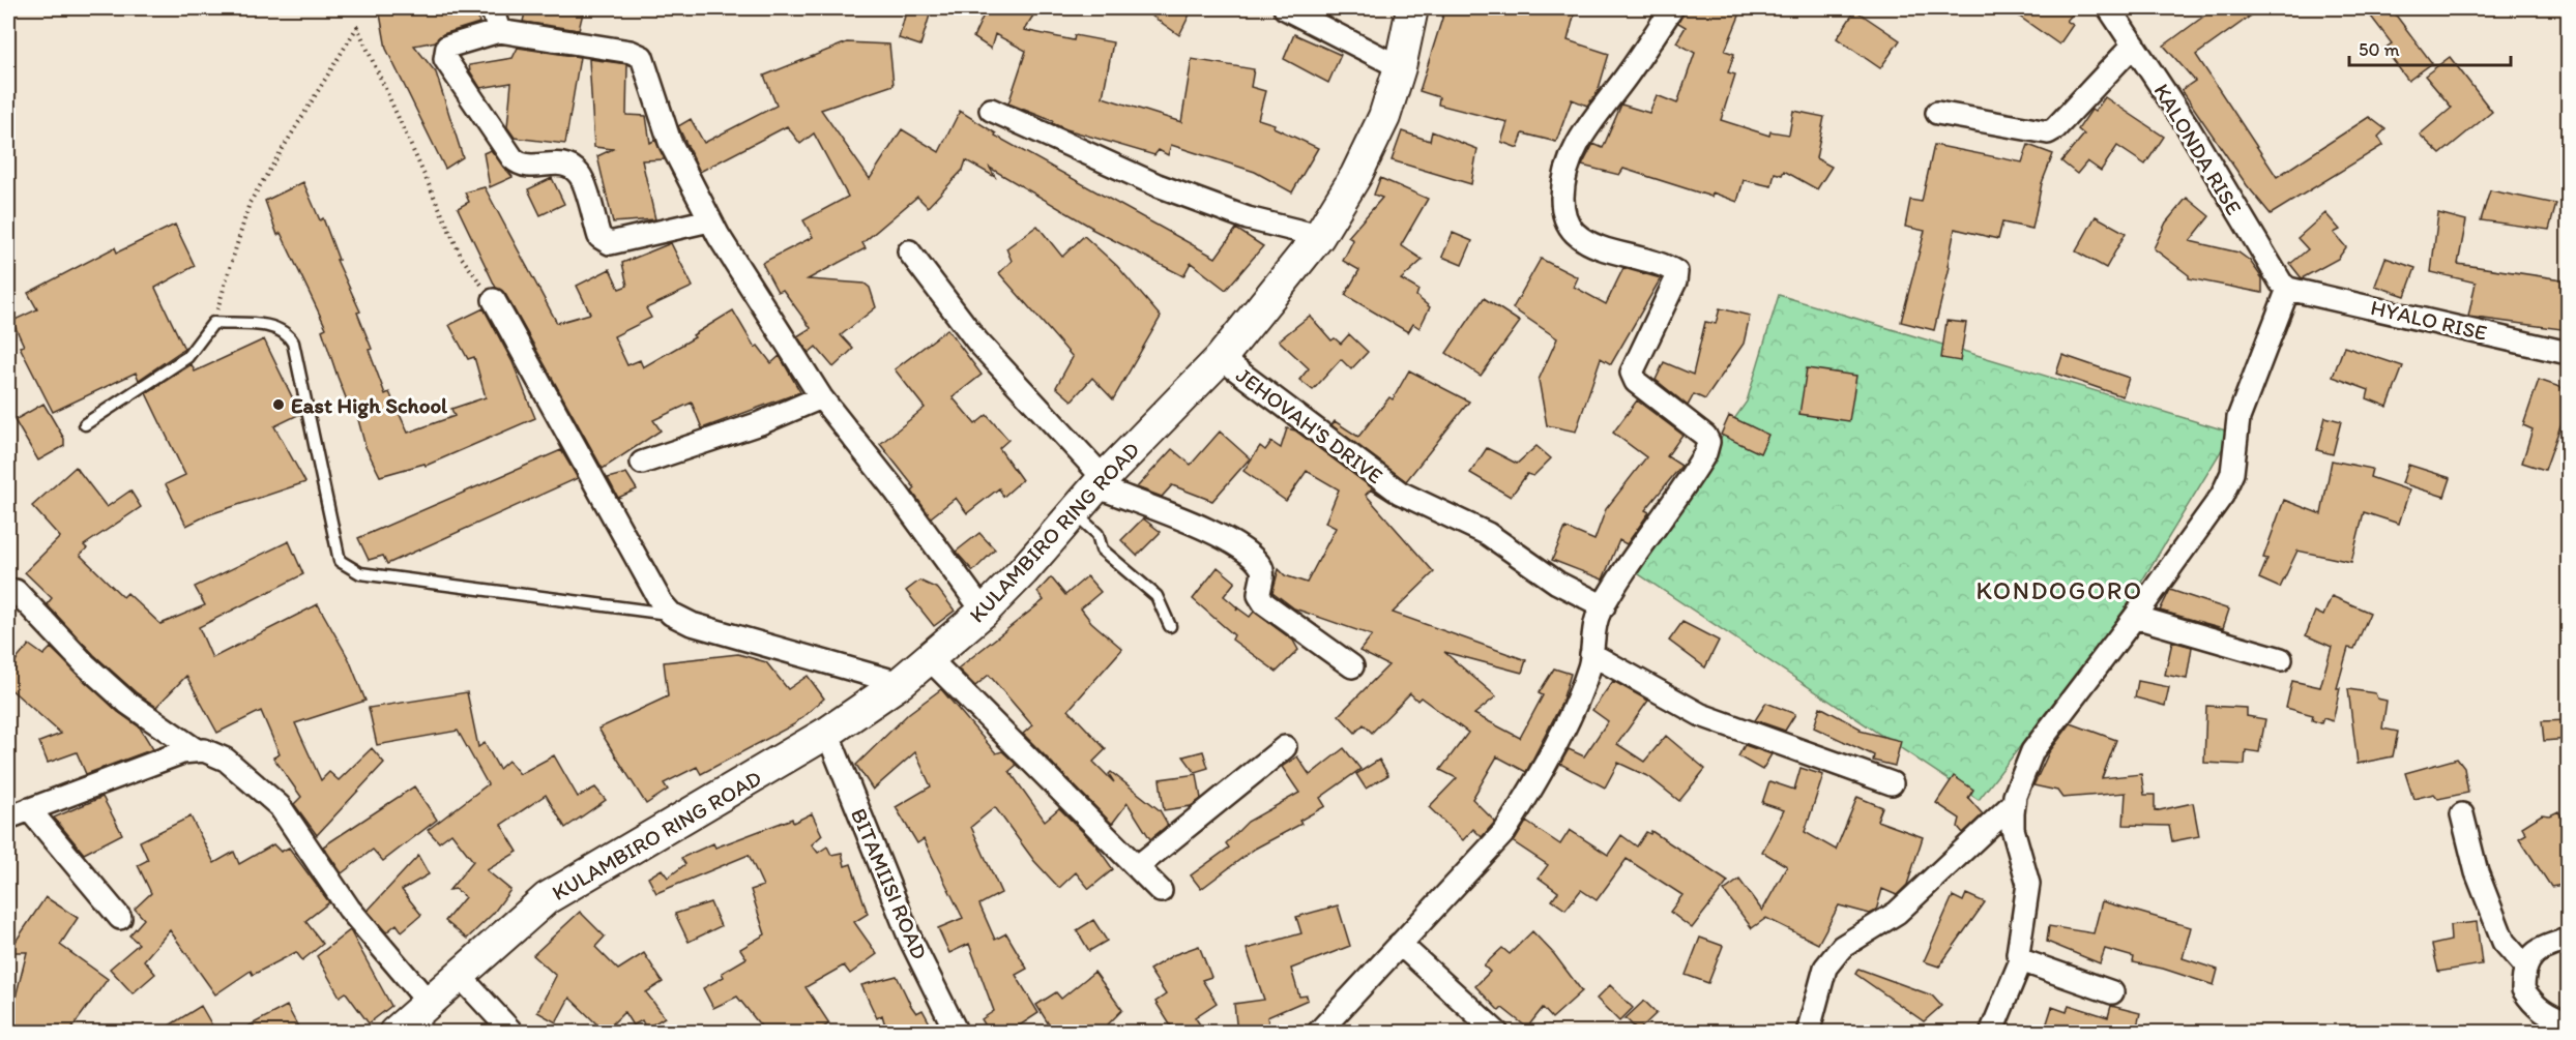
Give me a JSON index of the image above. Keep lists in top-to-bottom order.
{
  "streets": {
    "street": [
      "KALONDA RISE",
      "HYALO RISE",
      "JEHOVAH'S DRIVE",
      "KULAMBIRO RING ROAD",
      "BITAMIISI ROAD"
    ]
  },
  "crossings": [
    ["KALONDA RISE", "HYALO RISE"],
    ["JEHOVAH'S DRIVE", "KULAMBIRO RING ROAD"],
    ["KULAMBIRO RING ROAD", "BITAMIISI ROAD"]
  ],
  "districts": ["KONDOGORO"],
  "places": ["East High School"],
  "scale_bar": "50 m"
}
